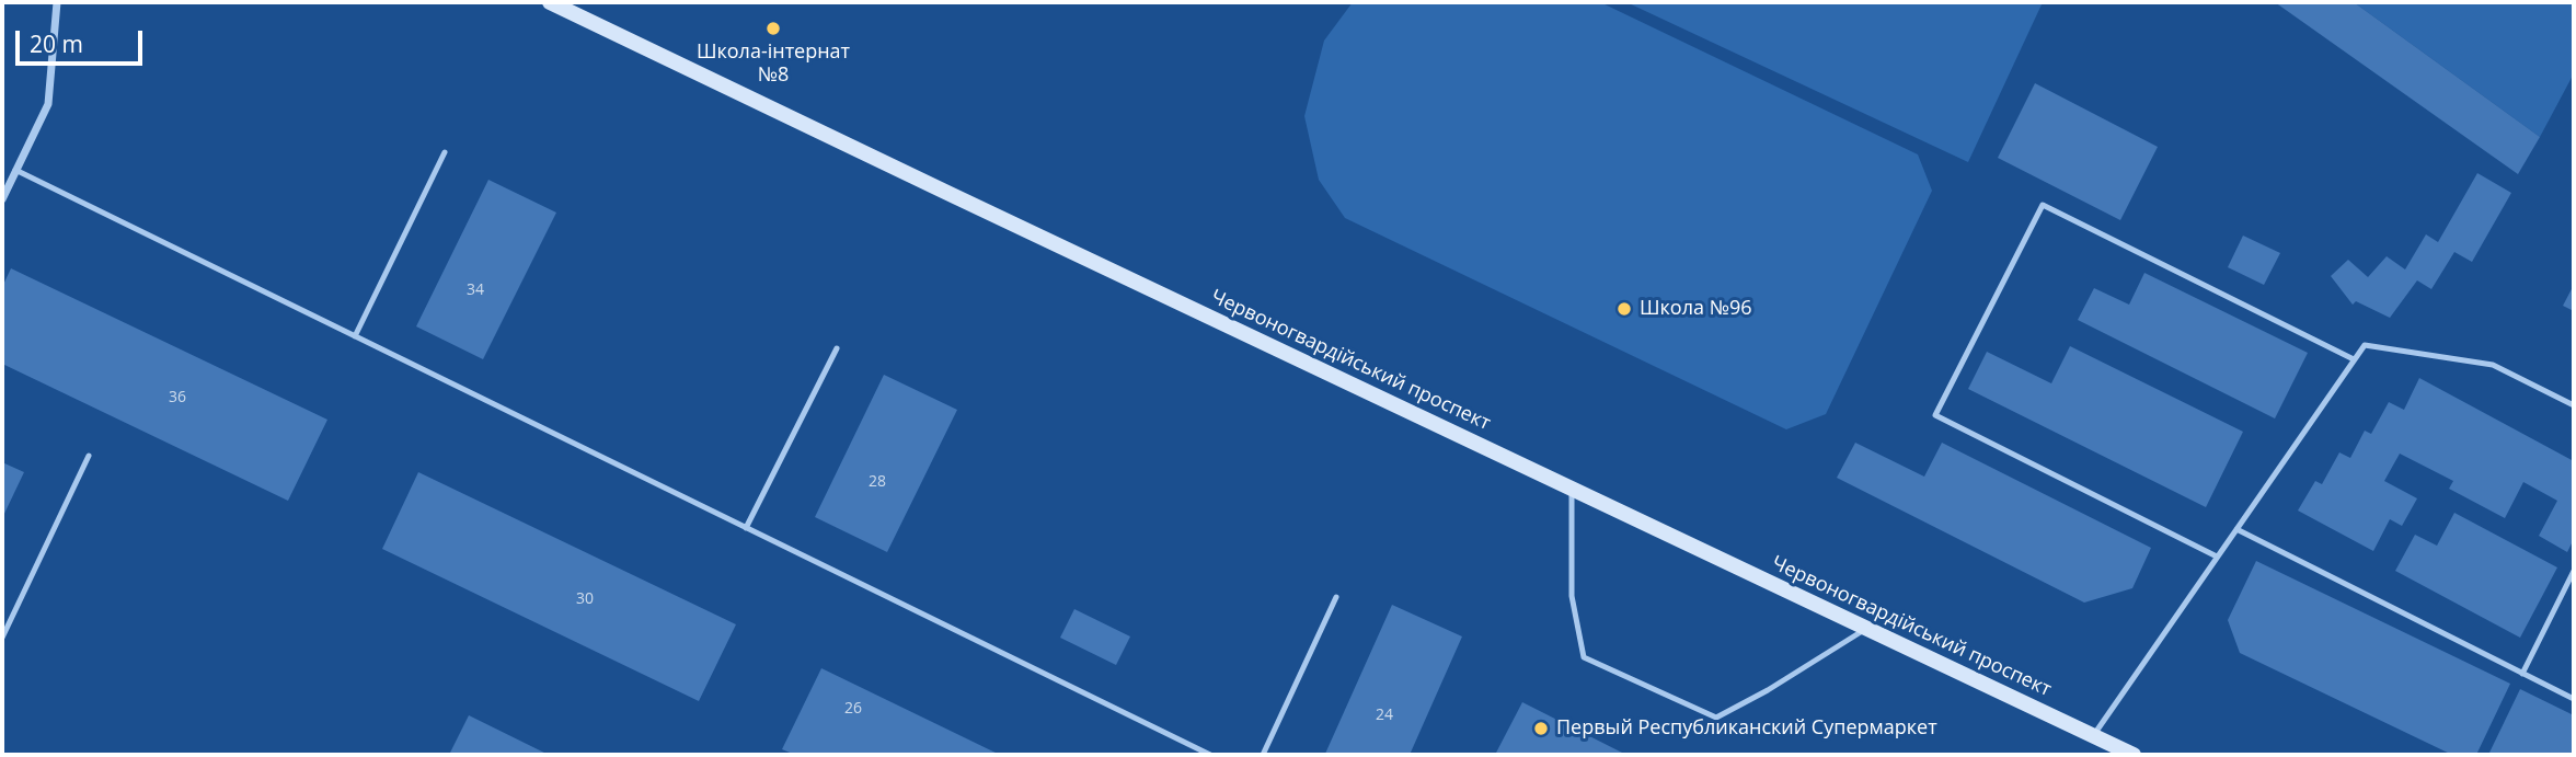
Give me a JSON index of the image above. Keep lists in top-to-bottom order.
{
  "streets": {
    "main road": ["Червоногвардійський проспект"]
  },
  "places": ["Школа-інтернат №8", "Школа №96", "Первый Республиканский Супермаркет"],
  "house_numbers": [
    "34",
    "36",
    "28",
    "30",
    "26",
    "24"
  ],
  "scale_bar": "20 m"
}
